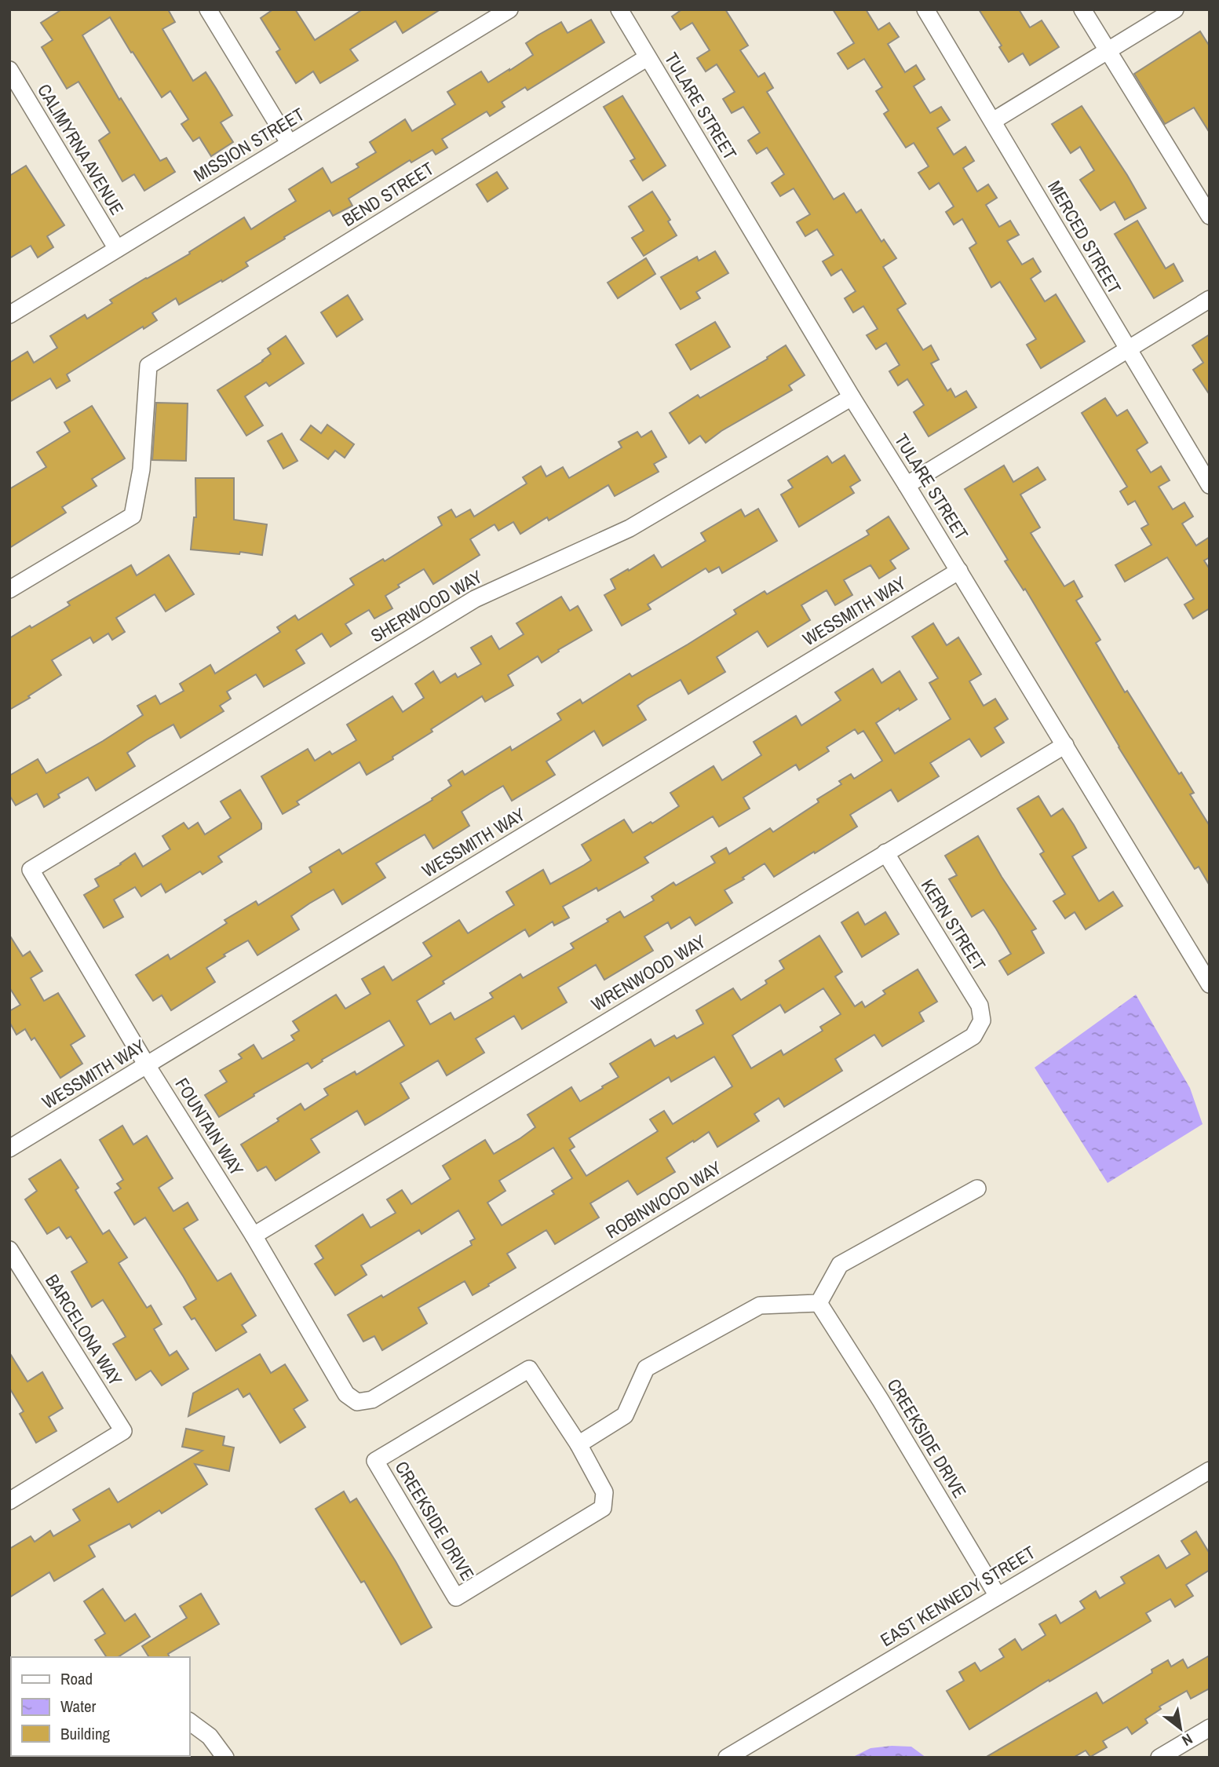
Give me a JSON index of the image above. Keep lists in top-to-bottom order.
{
  "streets": {
    "street": [
      "TULARE STREET",
      "MISSION STREET",
      "CALIMYRNA AVENUE",
      "BEND STREET",
      "MERCED STREET",
      "SHERWOOD WAY",
      "WESSMITH WAY",
      "KERN STREET",
      "WRENWOOD WAY",
      "FOUNTAIN WAY",
      "ROBINWOOD WAY",
      "BARCELONA WAY",
      "CREEKSIDE DRIVE",
      "EAST KENNEDY STREET"
    ]
  },
  "crossings": [
    ["TULARE STREET", "BEND STREET"],
    ["TULARE STREET", "SHERWOOD WAY"],
    ["TULARE STREET", "WESSMITH WAY"],
    ["TULARE STREET", "WRENWOOD WAY"],
    ["MISSION STREET", "CALIMYRNA AVENUE"],
    ["SHERWOOD WAY", "FOUNTAIN WAY"],
    ["WESSMITH WAY", "FOUNTAIN WAY"],
    ["KERN STREET", "WRENWOOD WAY"],
    ["KERN STREET", "ROBINWOOD WAY"],
    ["WRENWOOD WAY", "FOUNTAIN WAY"],
    ["FOUNTAIN WAY", "ROBINWOOD WAY"],
    ["CREEKSIDE DRIVE", "EAST KENNEDY STREET"]
  ],
  "legend": ["Road", "Water", "Building"],
  "north": "bottom right"
}
